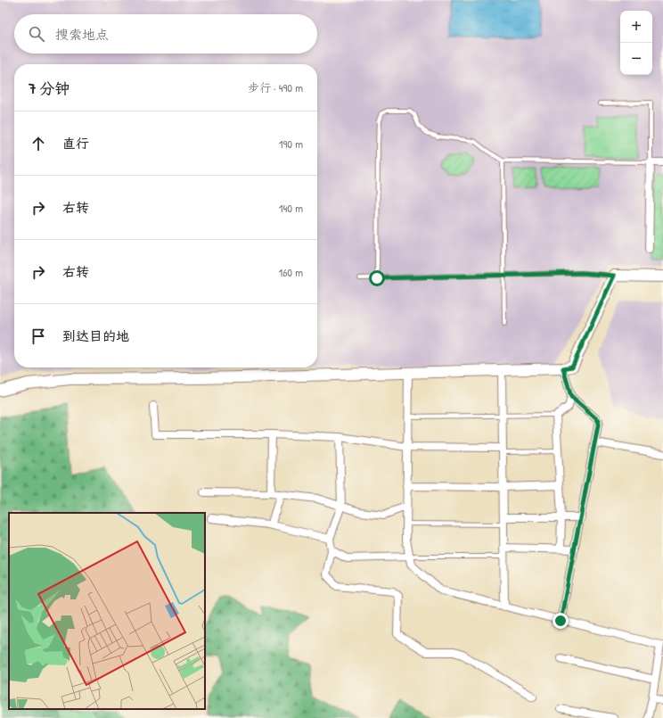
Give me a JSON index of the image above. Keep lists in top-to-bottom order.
{
  "page": {
    "map_buttons": ["+", "−"],
    "search": "搜索地点",
    "heading": ["7 分钟", "步行 · 490 m"],
    "list": [
      ["直行", "190 m"],
      ["右转", "140 m"],
      ["右转", "160 m"],
      "到达目的地"
    ]
  }
}
